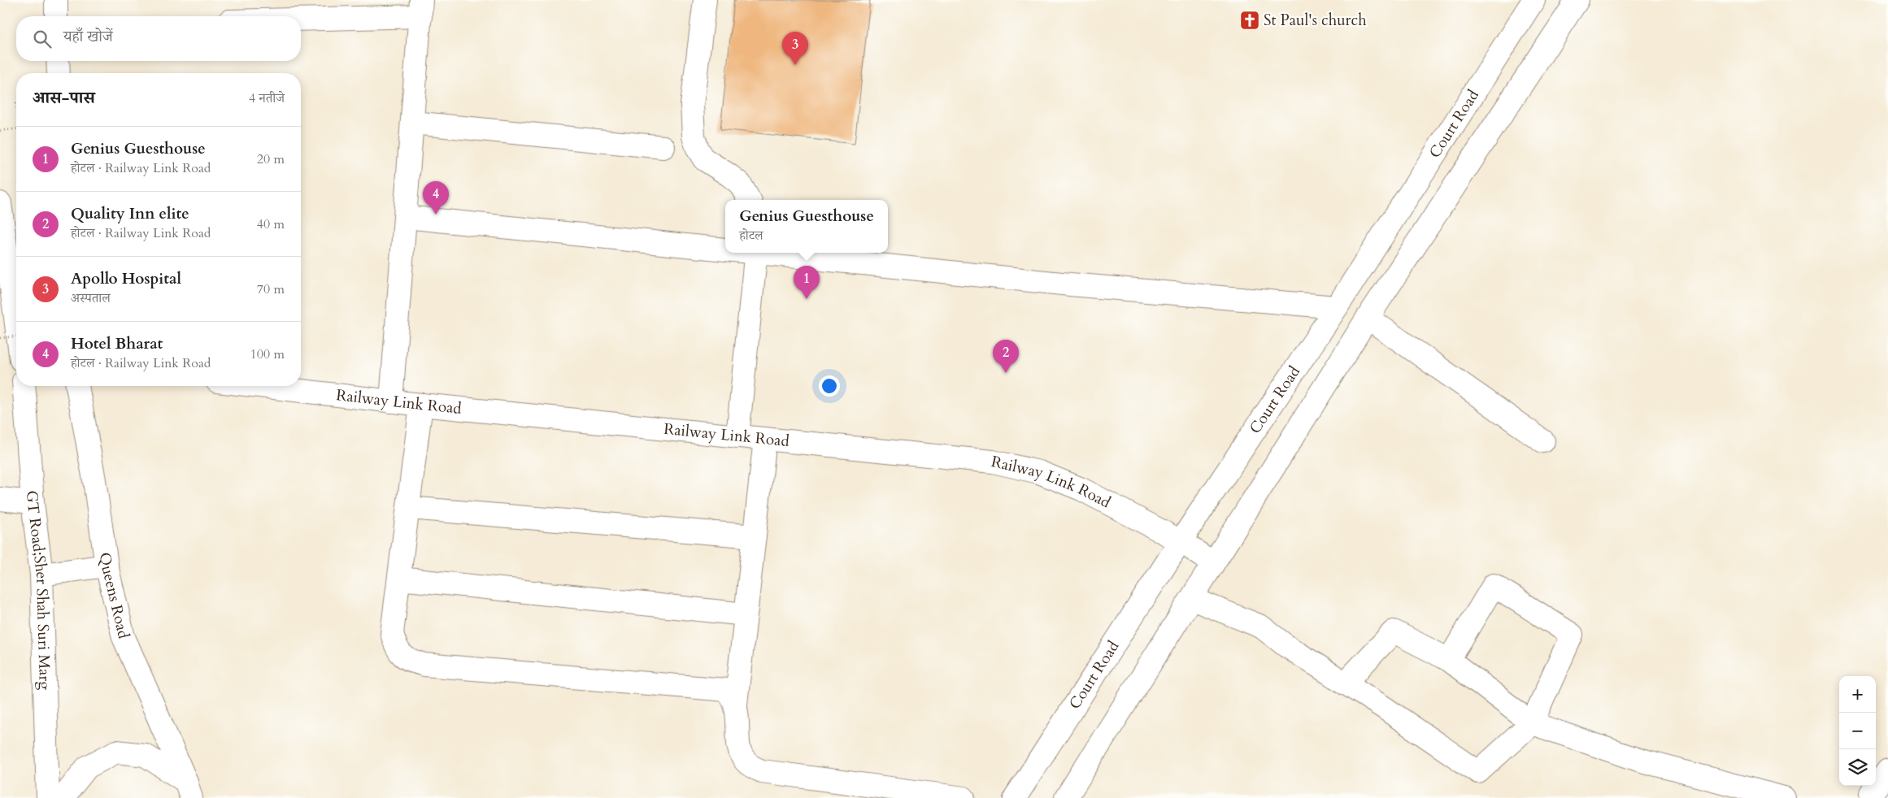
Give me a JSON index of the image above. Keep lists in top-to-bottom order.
{
  "streets": {
    "main road": [
      "Court Road",
      "Railway Link Road",
      "GT Road;Sher Shah Suri Marg",
      "Queens Road"
    ]
  },
  "crossings": [
    ["Court Road", "Railway Link Road"]
  ],
  "places": {
    "church": ["St Paul's church"]
  },
  "page": {
    "search": "यहाँ खोजें",
    "pins": [
      "3",
      "4",
      "1",
      "2"
    ],
    "heading": ["आस-पास", "4 नतीजे"],
    "list": [
      {
        "mark": "1",
        "name": "Genius Guesthouse",
        "note": "होटल · Railway Link Road",
        "value": "20 m"
      },
      {
        "mark": "2",
        "name": "Quality Inn elite",
        "note": "होटल · Railway Link Road",
        "value": "40 m"
      },
      {
        "mark": "3",
        "name": "Apollo Hospital",
        "note": "अस्पताल",
        "value": "70 m"
      },
      {
        "mark": "4",
        "name": "Hotel Bharat",
        "note": "होटल · Railway Link Road",
        "value": "100 m"
      }
    ],
    "popup": ["Genius Guesthouse", "होटल"],
    "map_buttons": ["+", "−"]
  }
}
